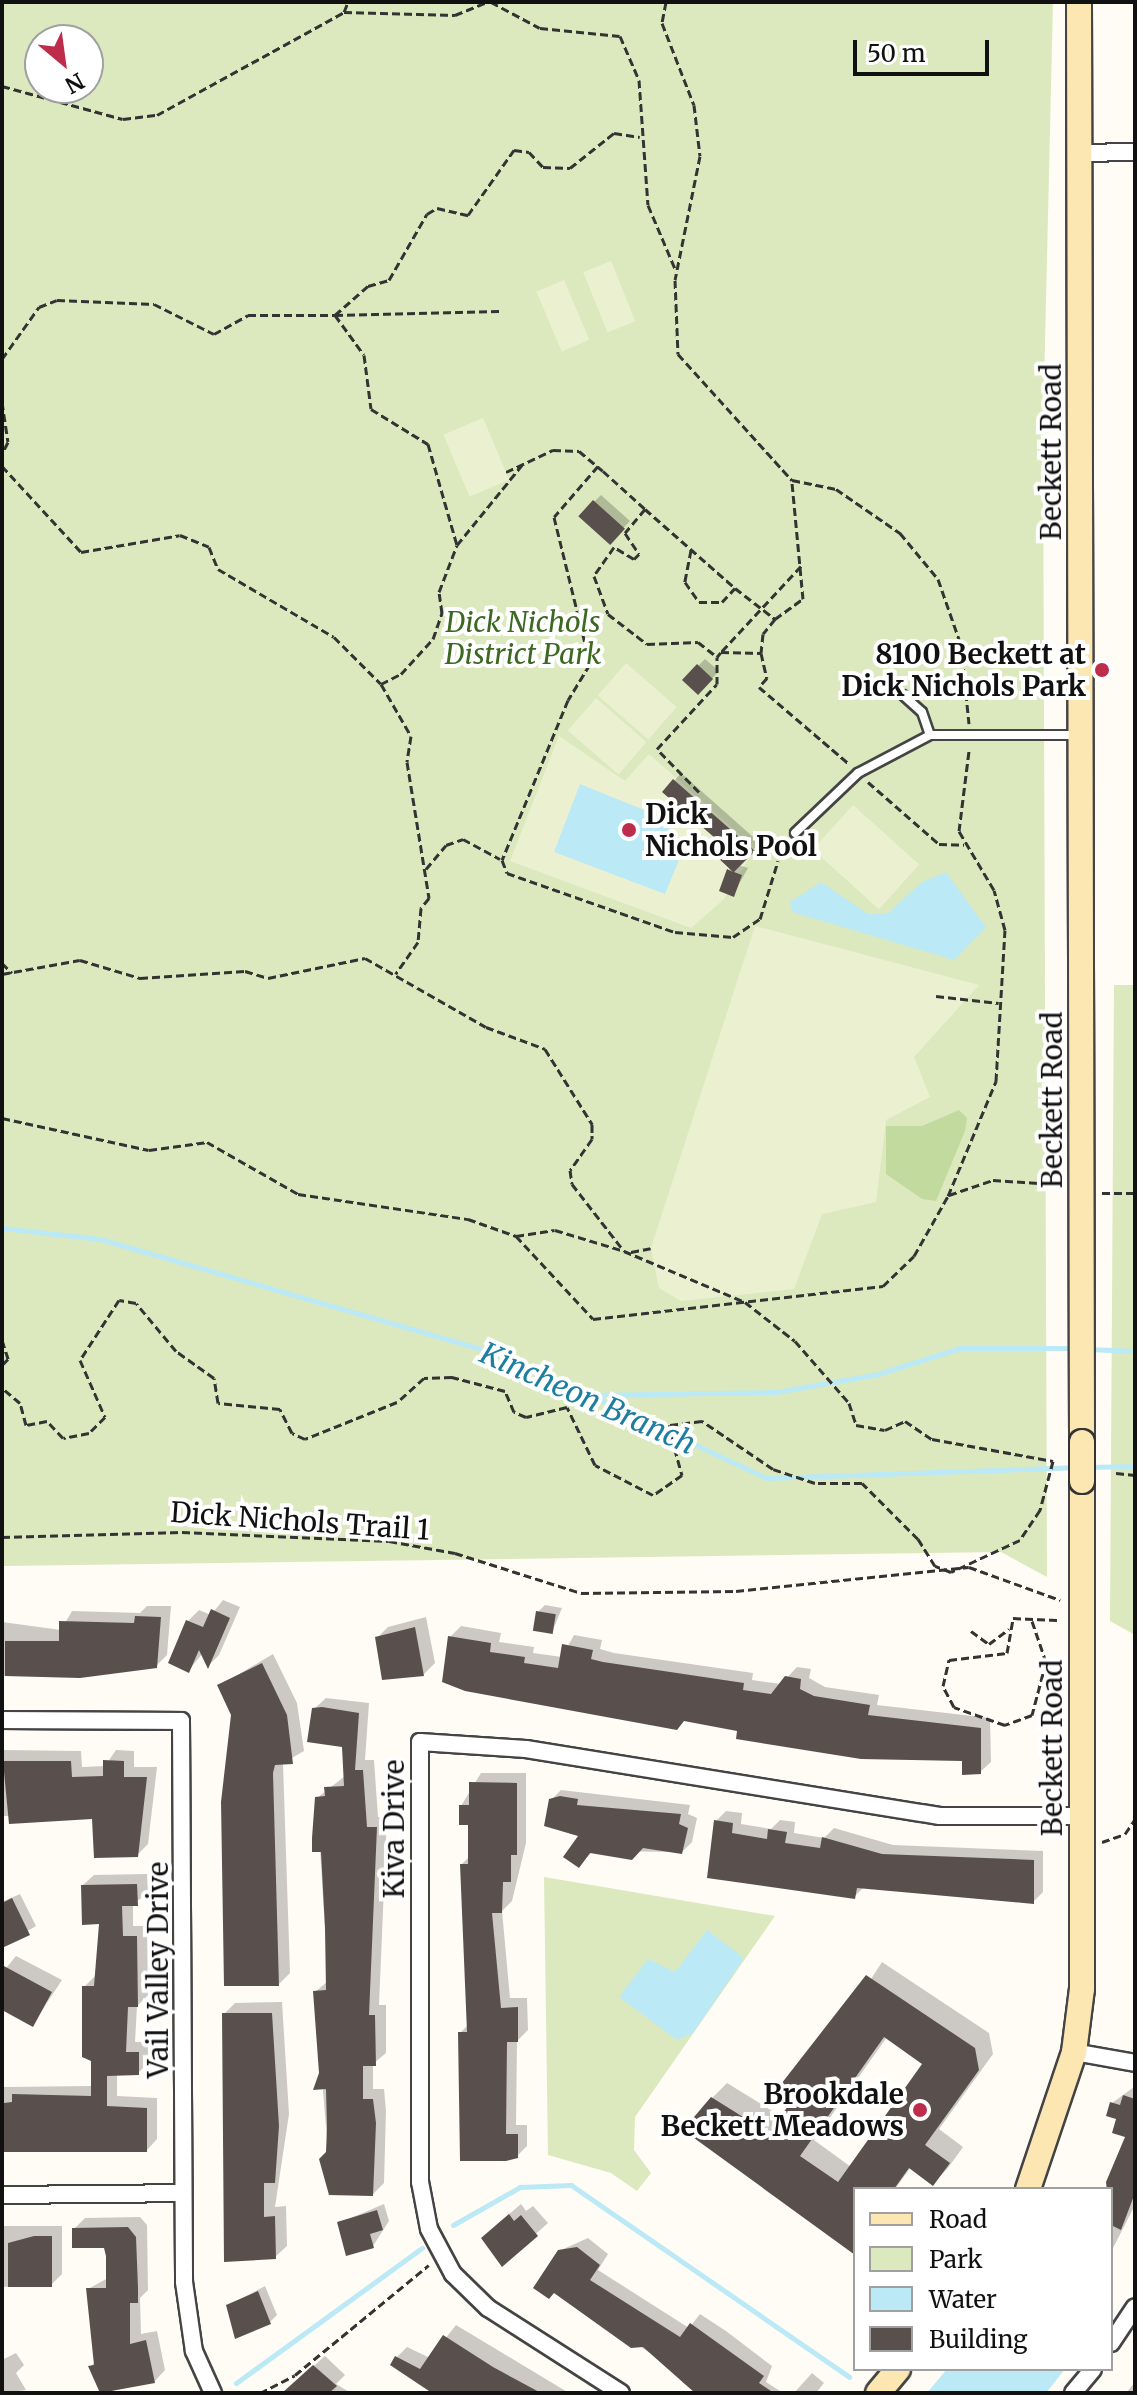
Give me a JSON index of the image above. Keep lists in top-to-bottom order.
{
  "streets": {
    "street": ["Beckett Road", "Kiva Drive", "Vail Valley Drive"],
    "path": ["Dick Nichols Trail 1"]
  },
  "crossings": [
    ["Beckett Road", "Kiva Drive"]
  ],
  "water": ["Kincheon Branch"],
  "parks": ["Dick Nichols District Park"],
  "places": ["8100 Beckett at Dick Nichols Park", "Dick Nichols Pool", "Brookdale Beckett Meadows"],
  "legend": [
    "Road",
    "Park",
    "Water",
    "Building"
  ],
  "scale_bar": "50 m",
  "north": "bottom right"
}
